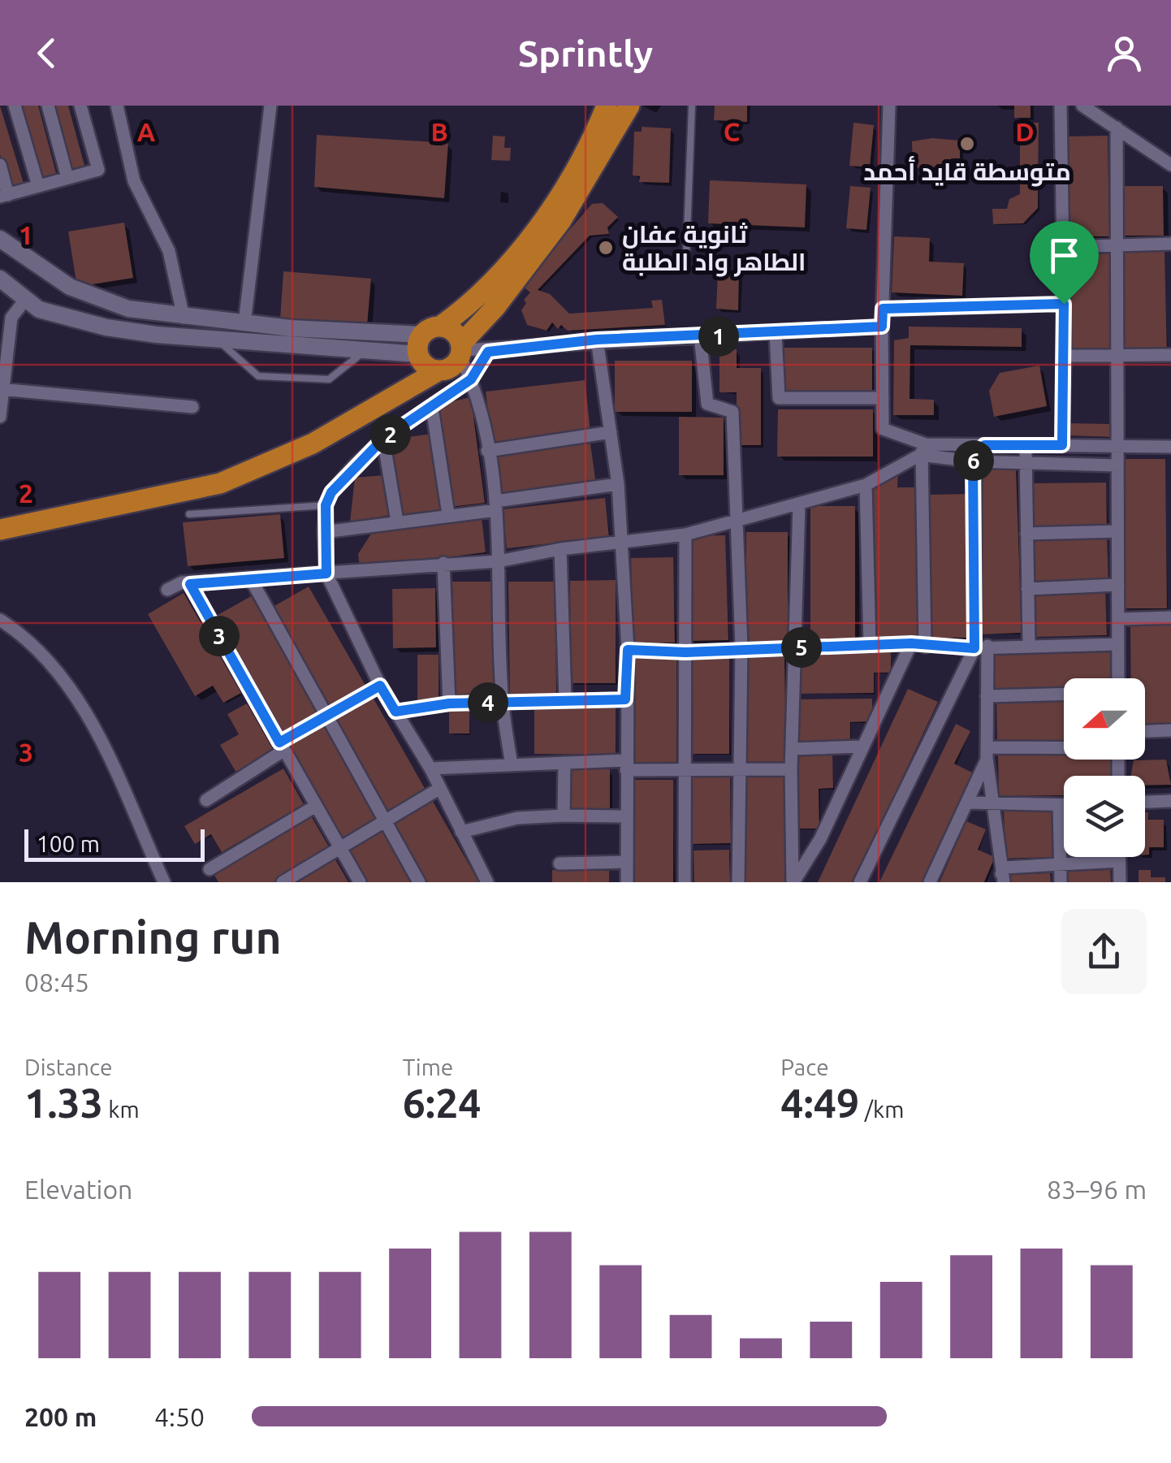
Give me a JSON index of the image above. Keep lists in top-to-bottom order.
{
  "places": ["متوسطة قايد أحمد", "ثانوية عفان الطاهر واد الطلبة"],
  "scale_bar": "100 m",
  "north": "left",
  "page": {
    "header": "Sprintly",
    "pins": [
      "1",
      "2",
      "6",
      "3",
      "5",
      "4"
    ],
    "scale": "100 m",
    "heading": ["Morning run", "08:45"],
    "stats": [
      ["Distance", "1.33 km"],
      ["Time", "6:24"],
      ["Pace", "4:49 /km"]
    ],
    "chart": ["Elevation", "83–96 m"],
    "list": [
      {
        "name": "200 m",
        "note": "4:50"
      }
    ]
  },
  "grid": {
    "columns": [
      "A",
      "B",
      "C",
      "D"
    ],
    "rows": ["1", "2", "3"]
  }
}
